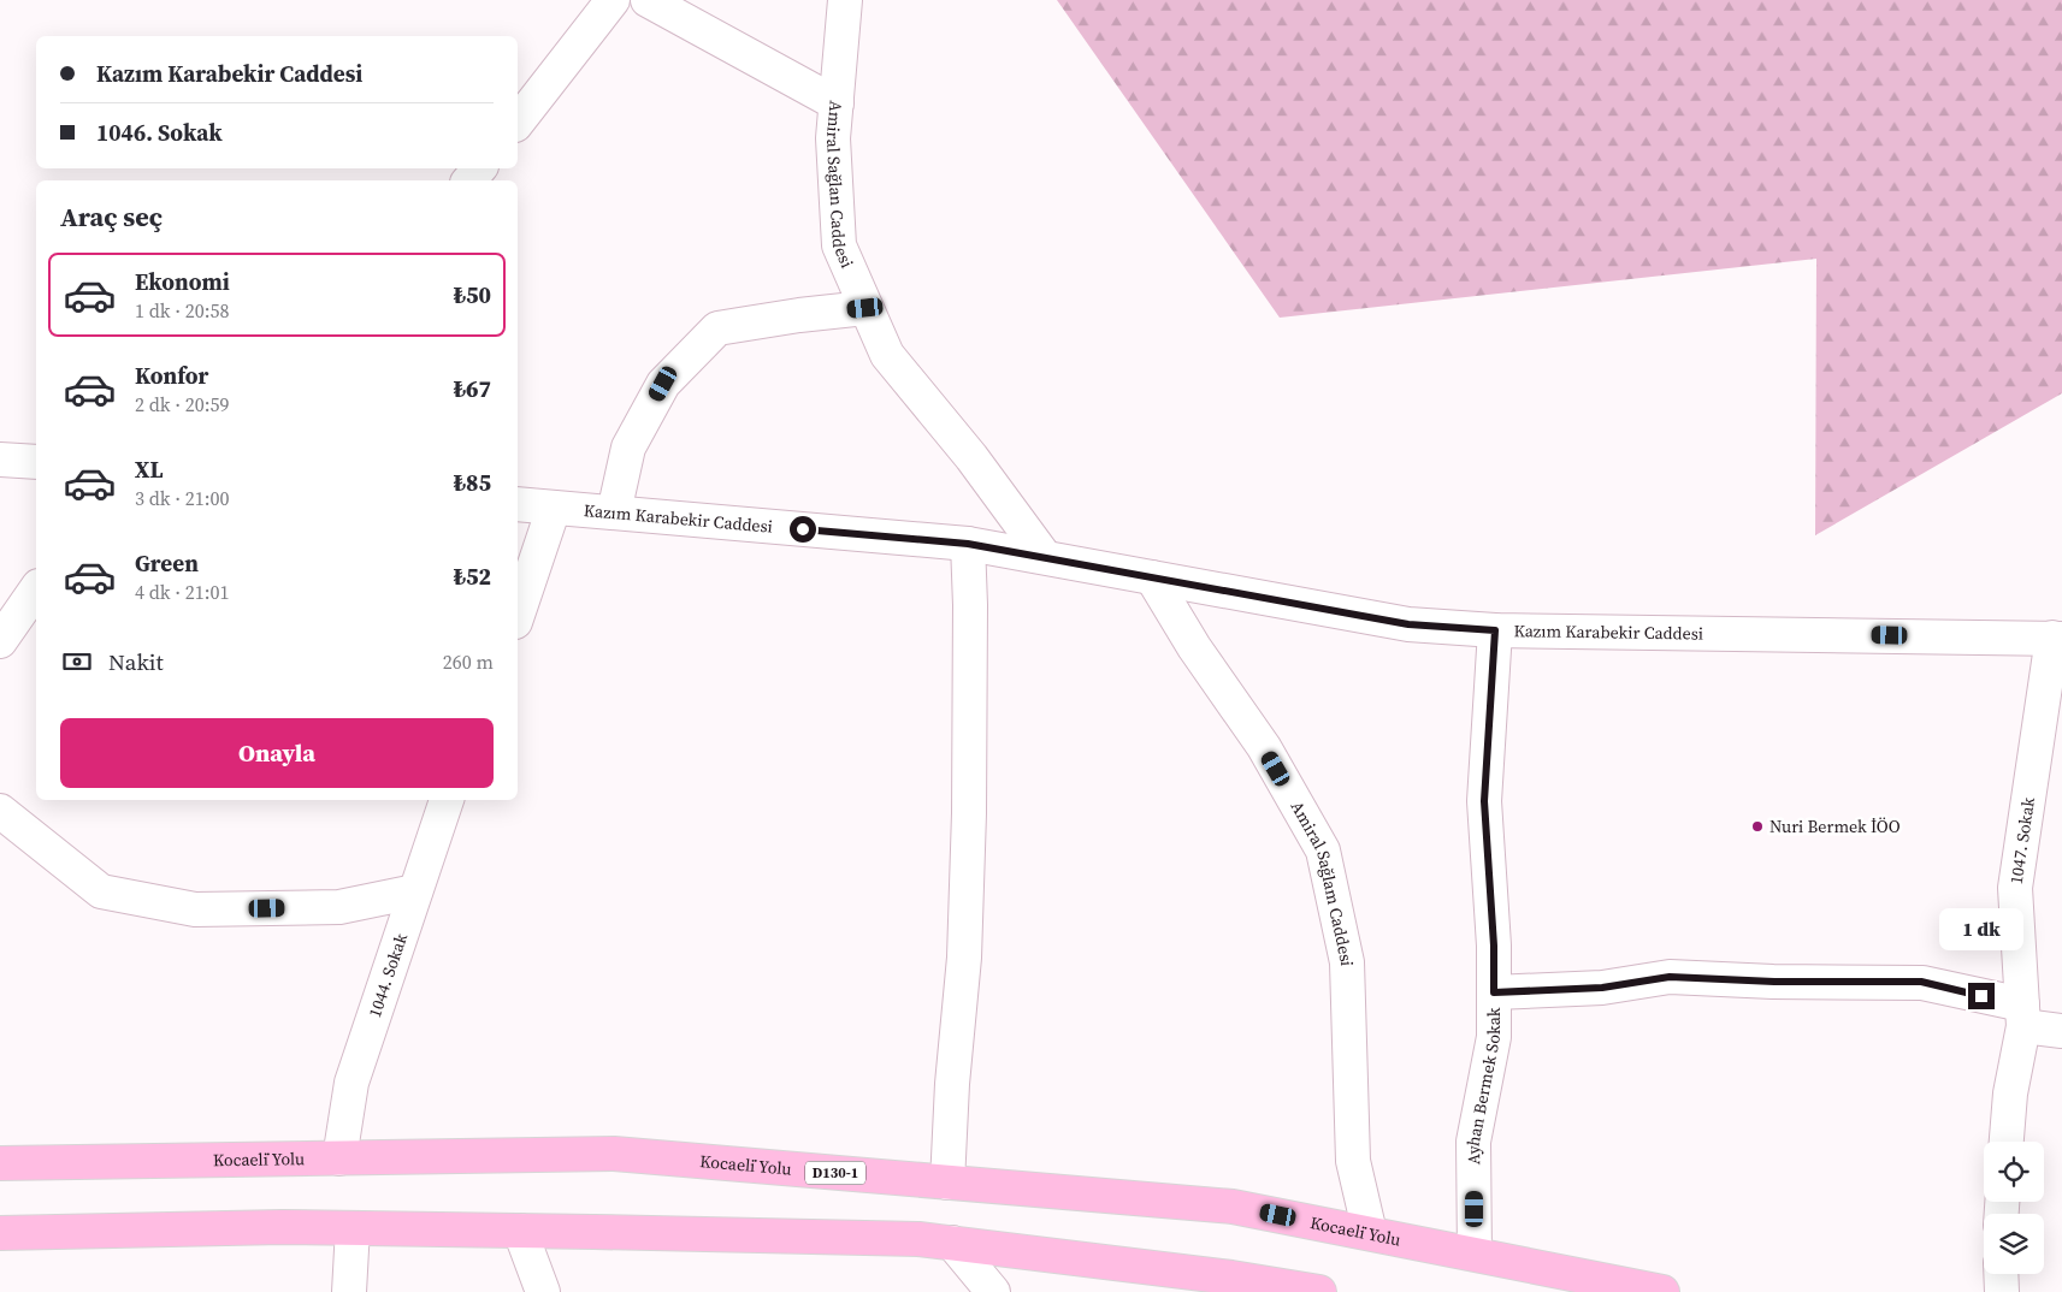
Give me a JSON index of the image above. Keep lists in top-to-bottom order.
{
  "streets": {
    "highway": ["Kocaeli̇ Yolu", "D130-1"],
    "street": [
      "Amiral Sağlan Caddesi",
      "Kazım Karabekir Caddesi",
      "1047. Sokak",
      "Amiral Sağlam Caddesi",
      "1044. Sokak",
      "Ayhan Bermek Sokak"
    ]
  },
  "crossings": [
    ["Amiral Sağlan Caddesi", "Kazım Karabekir Caddesi"],
    ["Kazım Karabekir Caddesi", "1047. Sokak"],
    ["Kazım Karabekir Caddesi", "Amiral Sağlam Caddesi"],
    ["Kazım Karabekir Caddesi", "Ayhan Bermek Sokak"],
    ["Amiral Sağlam Caddesi", "Kocaeli̇ Yolu"],
    ["1044. Sokak", "Kocaeli̇ Yolu"],
    ["Ayhan Bermek Sokak", "Kocaeli̇ Yolu"]
  ],
  "places": ["Nuri Bermek İÖO"],
  "page": {
    "banner": ["Kazım Karabekir Caddesi", "1046. Sokak"],
    "heading": "Araç seç",
    "list": [
      {
        "name": "Ekonomi",
        "note": "1 dk · 20:58",
        "value": "₺50"
      },
      {
        "name": "Konfor",
        "note": "2 dk · 20:59",
        "value": "₺67"
      },
      {
        "name": "XL",
        "note": "3 dk · 21:00",
        "value": "₺85"
      },
      {
        "name": "Green",
        "note": "4 dk · 21:01",
        "value": "₺52"
      }
    ],
    "pay": ["Nakit", "260 m"],
    "buttons": "Onayla",
    "bubble": "1 dk"
  }
}
